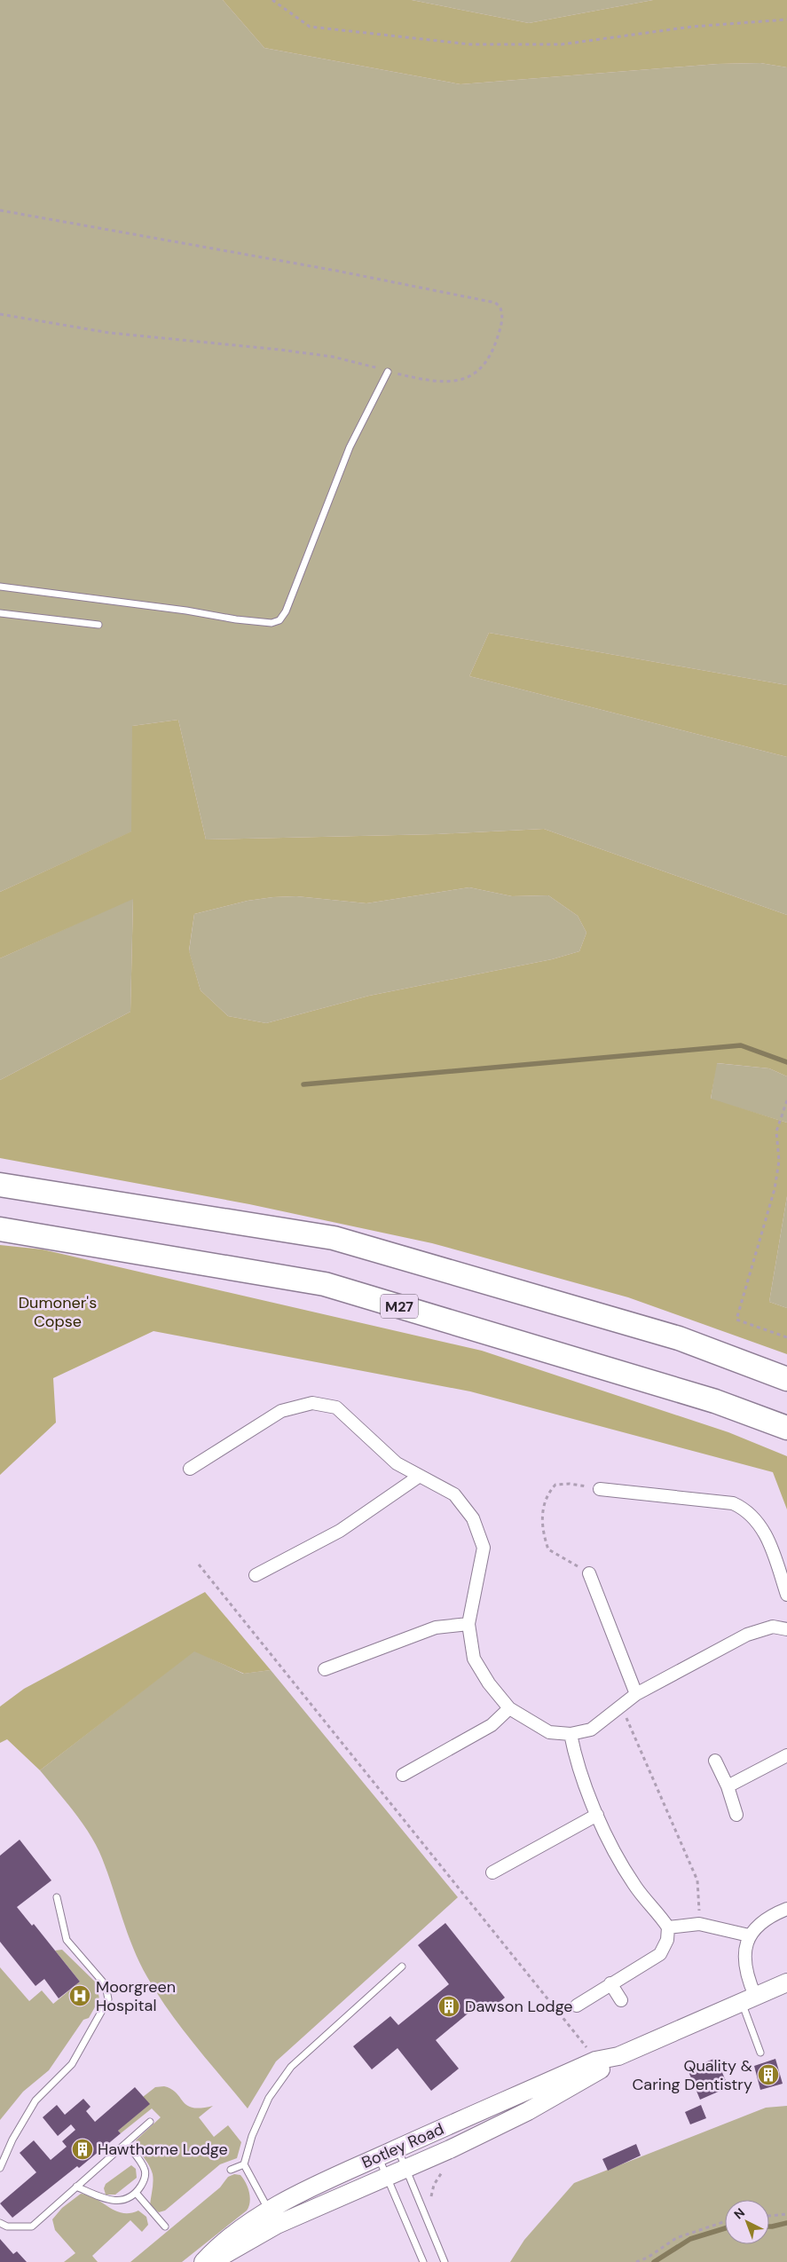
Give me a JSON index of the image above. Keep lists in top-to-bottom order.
{
  "streets": {
    "highway": ["M27"],
    "main road": ["Botley Road"]
  },
  "parks": ["Dumoner's Copse"],
  "places": {
    "hospital": ["Moorgreen Hospital"],
    "building": ["Dawson Lodge", "Quality & Caring Dentistry", "Hawthorne Lodge"]
  },
  "north": "top left"
}
